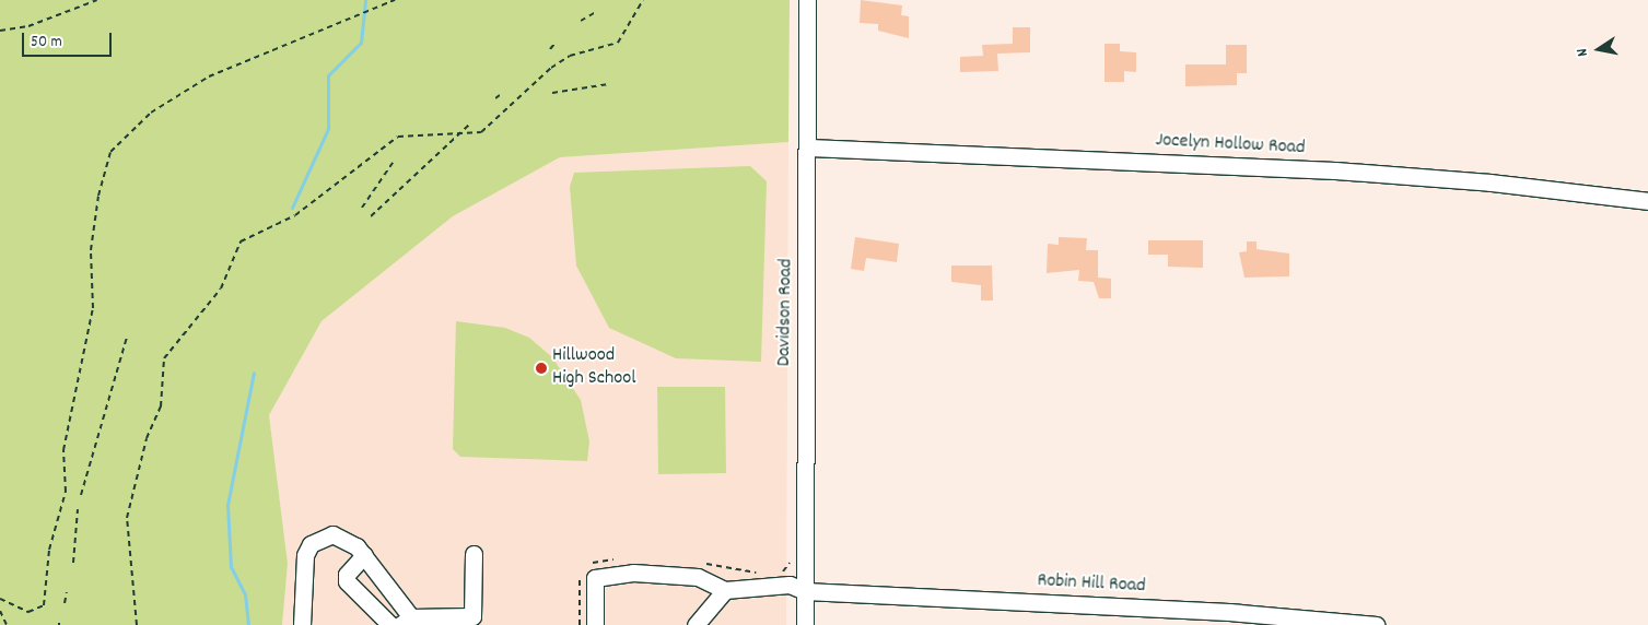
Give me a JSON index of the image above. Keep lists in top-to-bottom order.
{
  "streets": {
    "street": ["Jocelyn Hollow Road", "Davidson Road", "Robin Hill Road"]
  },
  "crossings": [
    ["Jocelyn Hollow Road", "Davidson Road"],
    ["Davidson Road", "Robin Hill Road"]
  ],
  "places": ["Hillwood High School"],
  "scale_bar": "50 m",
  "north": "left"
}
